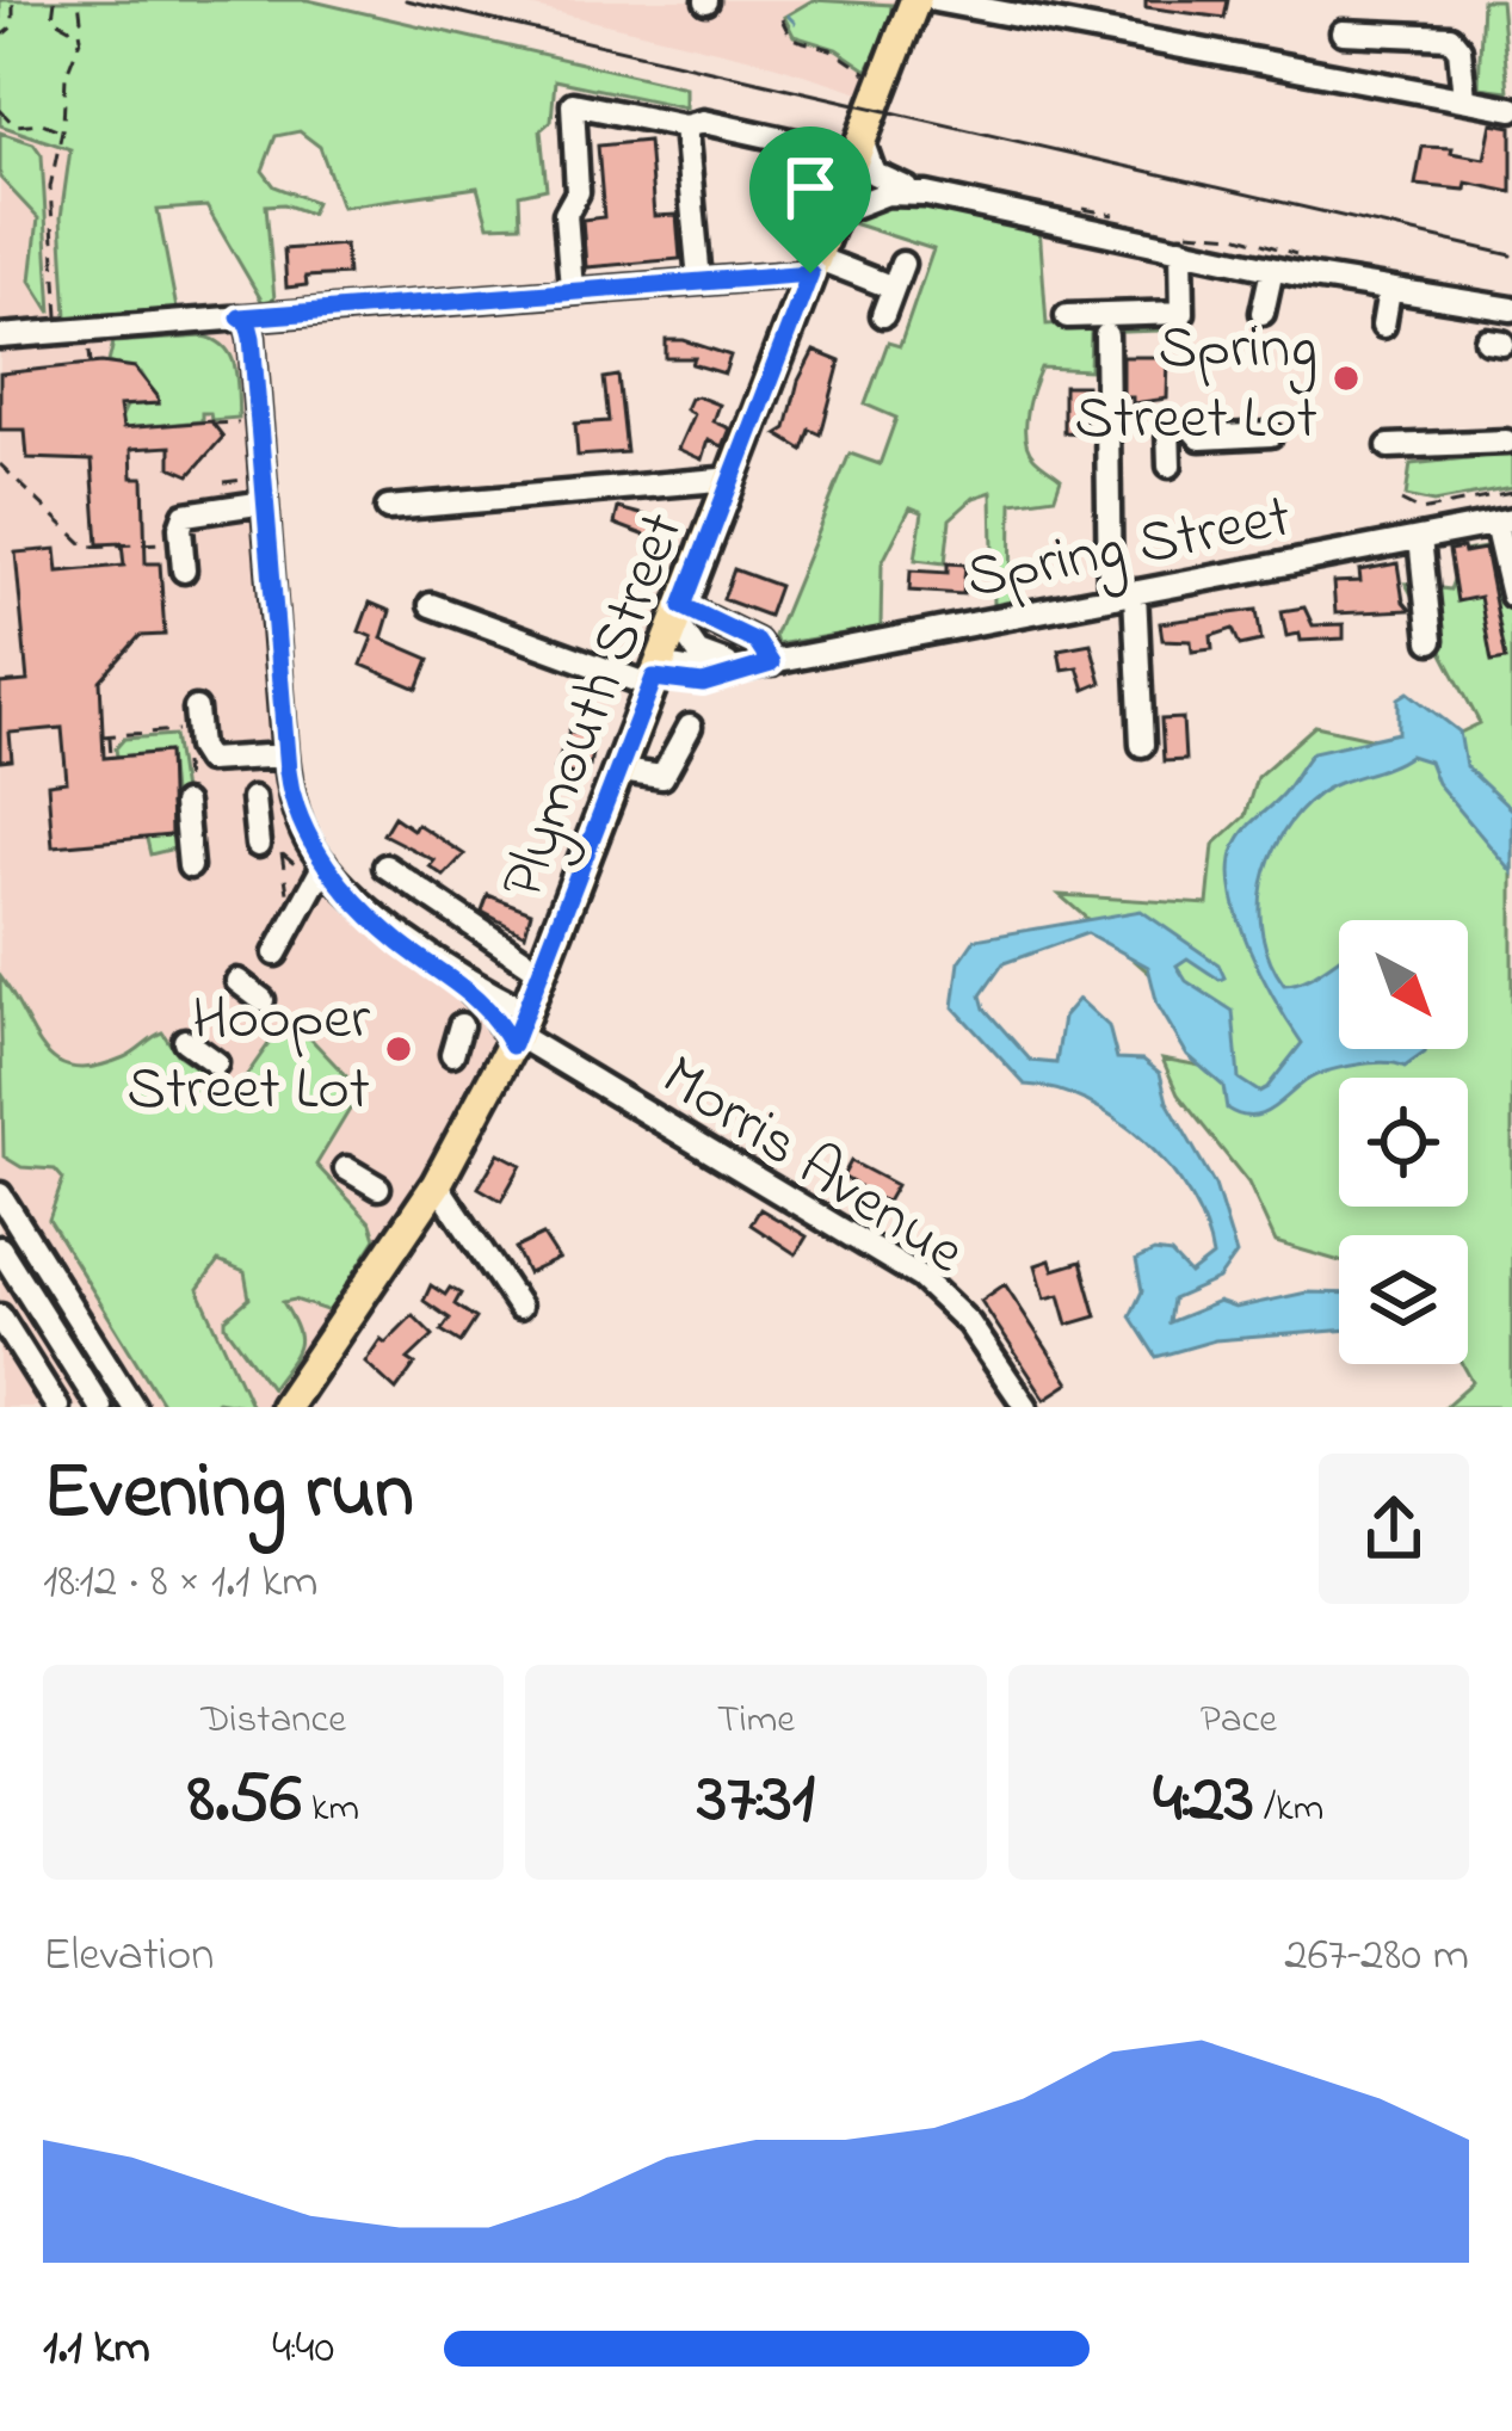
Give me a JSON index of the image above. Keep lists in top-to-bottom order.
{
  "streets": {
    "main road": ["Plymouth Street"],
    "street": ["Spring Street", "Morris Avenue"]
  },
  "crossings": [
    ["Spring Street", "Plymouth Street"],
    ["Plymouth Street", "Morris Avenue"]
  ],
  "places": ["Spring Street Lot", "Hooper Street Lot"],
  "north": "bottom right",
  "page": {
    "heading": ["Evening run", "18:12 · 8 × 1.1 km"],
    "stats": [
      ["Distance", "8.56 km"],
      ["Time", "37:31"],
      ["Pace", "4:23 /km"]
    ],
    "chart": ["Elevation", "267–280 m"],
    "list": [
      {
        "name": "1.1 km",
        "note": "4:40"
      }
    ]
  }
}
